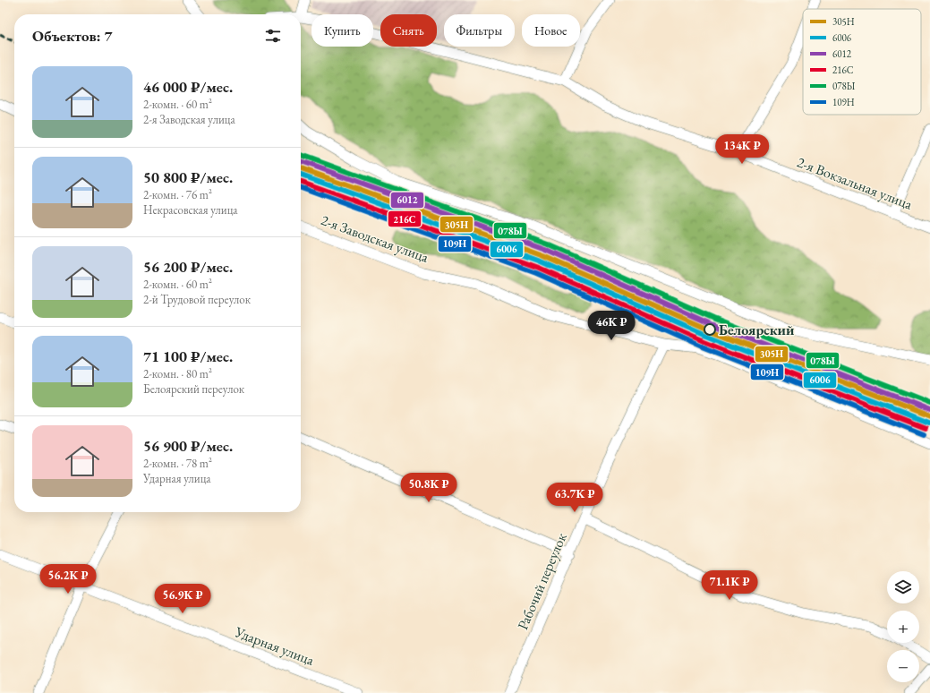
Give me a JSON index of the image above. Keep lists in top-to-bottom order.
{
  "streets": {
    "street": [
      "2-я Вокзальная улица",
      "2-я Заводская улица",
      "Рабочий переулок",
      "Ударная улица"
    ]
  },
  "crossings": [
    ["2-я Заводская улица", "Рабочий переулок"]
  ],
  "places": ["Белоярский"],
  "lines": [
    "transit line 078Ы",
    "transit line 6012",
    "transit line 305Н",
    "transit line 6006",
    "transit line 216С",
    "transit line 109Н"
  ],
  "legend": [
    "305Н",
    "6006",
    "6012",
    "216С",
    "078Ы",
    "109Н"
  ],
  "page": {
    "chip": [
      "Купить",
      "Снять",
      "Фильтры",
      "Новое"
    ],
    "heading": "Объектов: 7",
    "list": [
      {
        "name": "46 000 ₽/мес.",
        "note": "2-комн. · 60 m² · 2-я Заводская улица"
      },
      {
        "name": "50 800 ₽/мес.",
        "note": "2-комн. · 76 m² · Некрасовская улица"
      },
      {
        "name": "56 200 ₽/мес.",
        "note": "2-комн. · 60 m² · 2-й Трудовой переулок"
      },
      {
        "name": "71 100 ₽/мес.",
        "note": "2-комн. · 80 m² · Белоярский переулок"
      },
      {
        "name": "56 900 ₽/мес.",
        "note": "2-комн. · 78 m² · Ударная улица"
      }
    ],
    "price": [
      "134K ₽",
      "46K ₽",
      "50.8K ₽",
      "63.7K ₽",
      "56.2K ₽",
      "71.1K ₽",
      "56.9K ₽"
    ],
    "map_buttons": ["+", "−"]
  }
}
